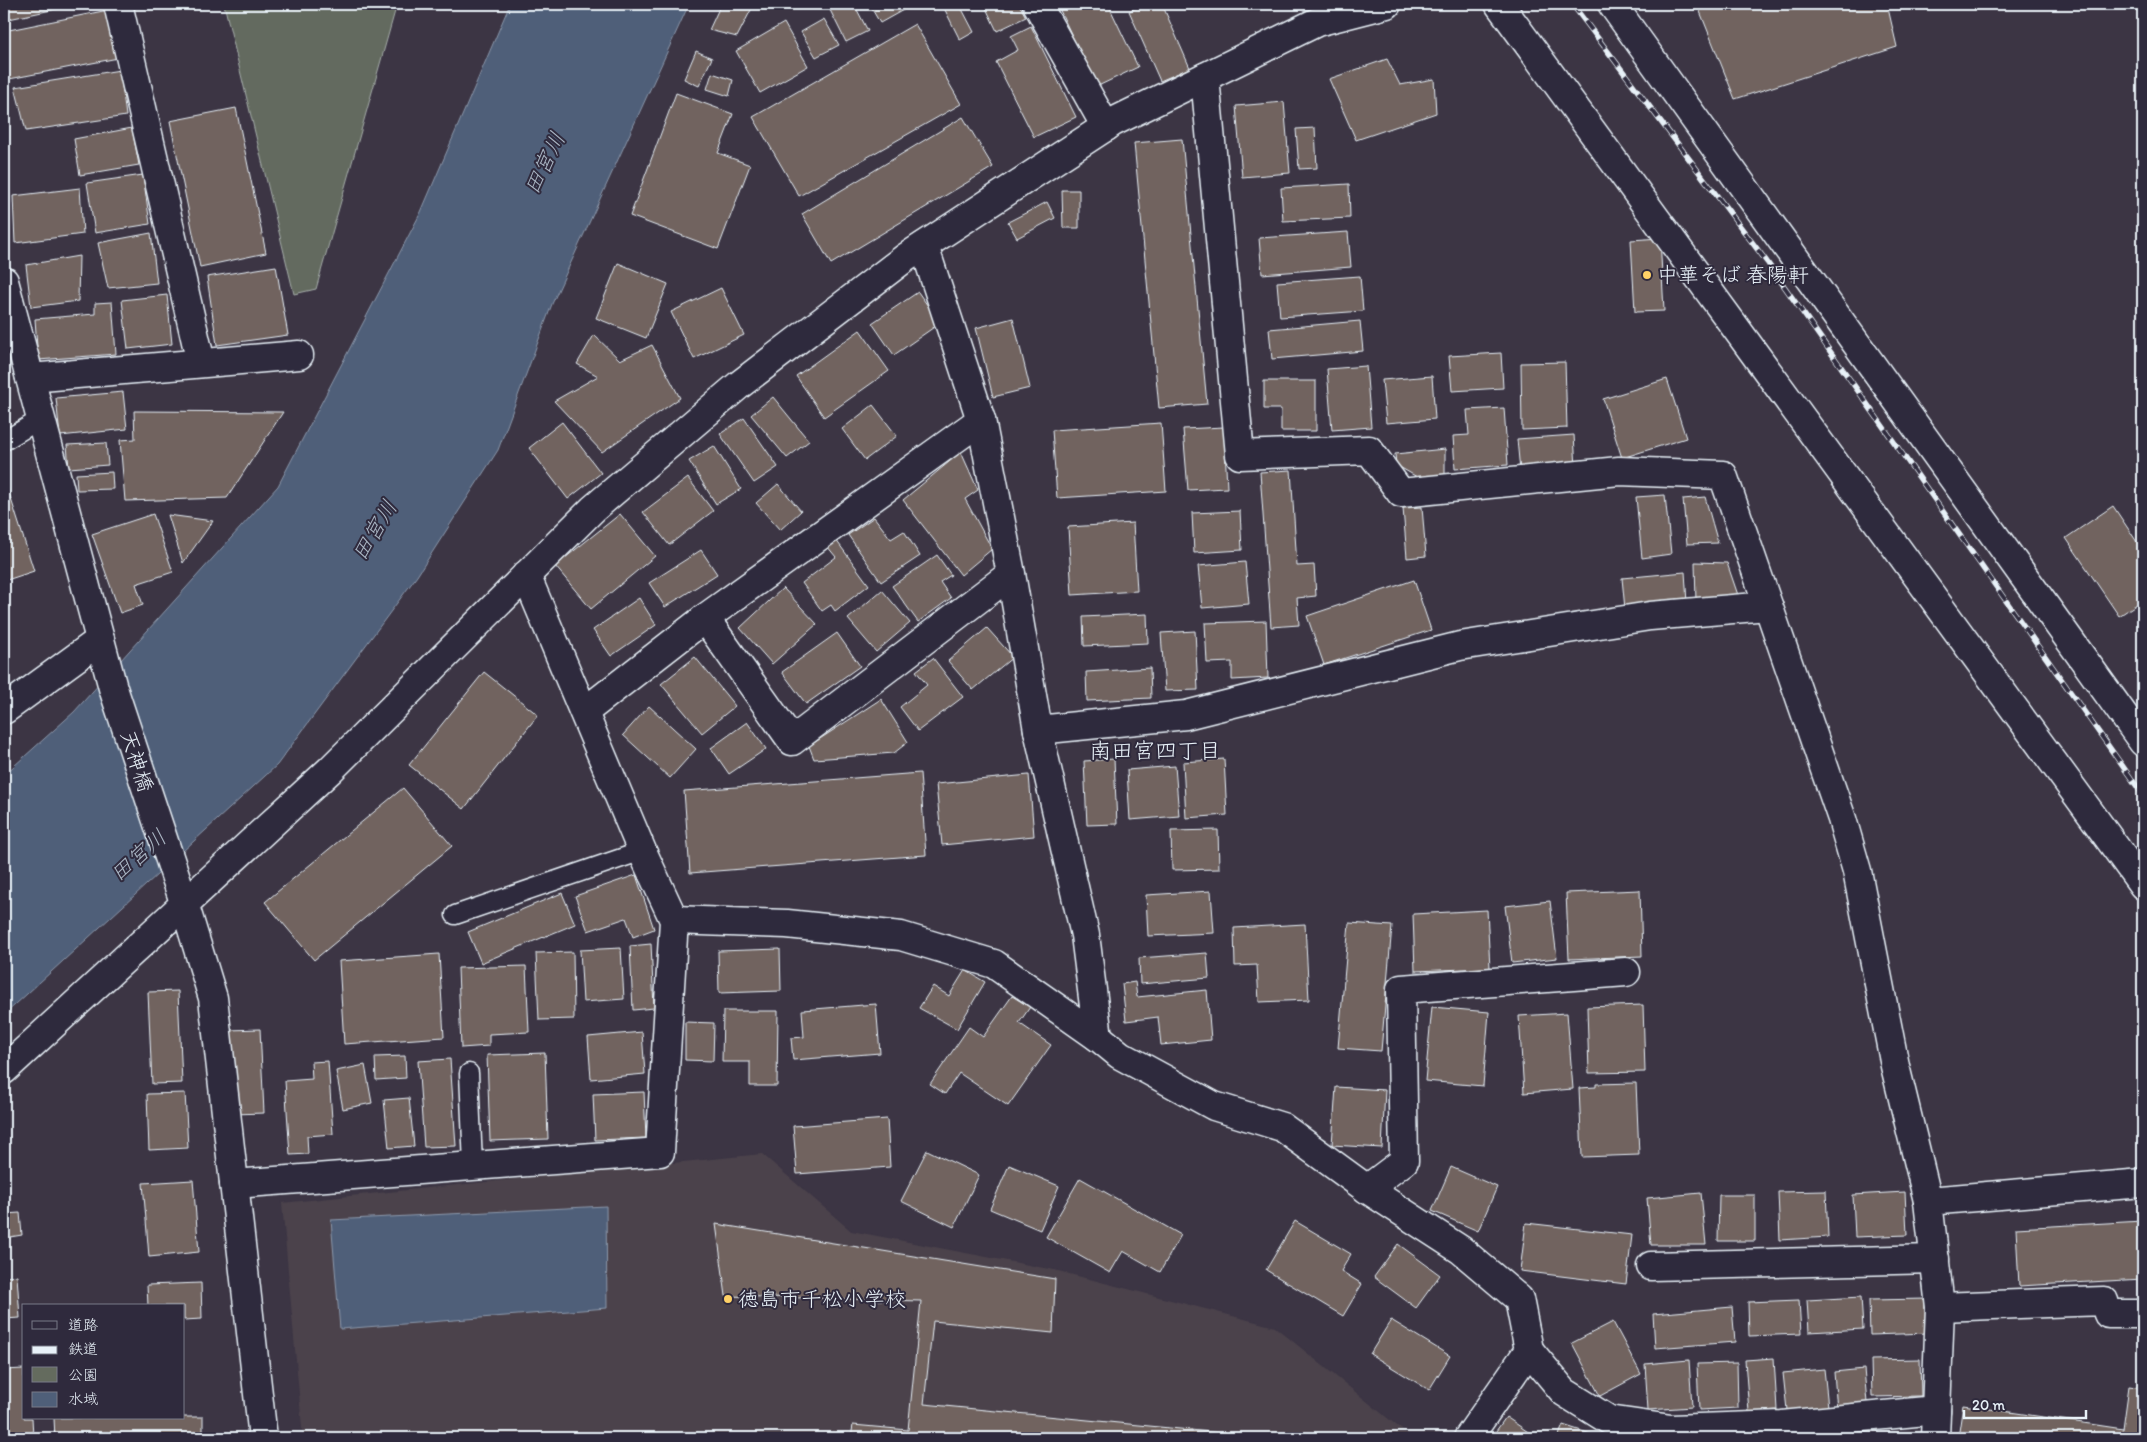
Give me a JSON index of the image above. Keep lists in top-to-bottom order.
{
  "streets": {
    "street": ["天神橋"]
  },
  "districts": ["南田宮四丁目"],
  "water": ["田宮川"],
  "places": ["中華そば 春陽軒", "徳島市千松小学校"],
  "legend": [
    "道路",
    "鉄道",
    "公園",
    "水域"
  ],
  "scale_bar": "20 m"
}
